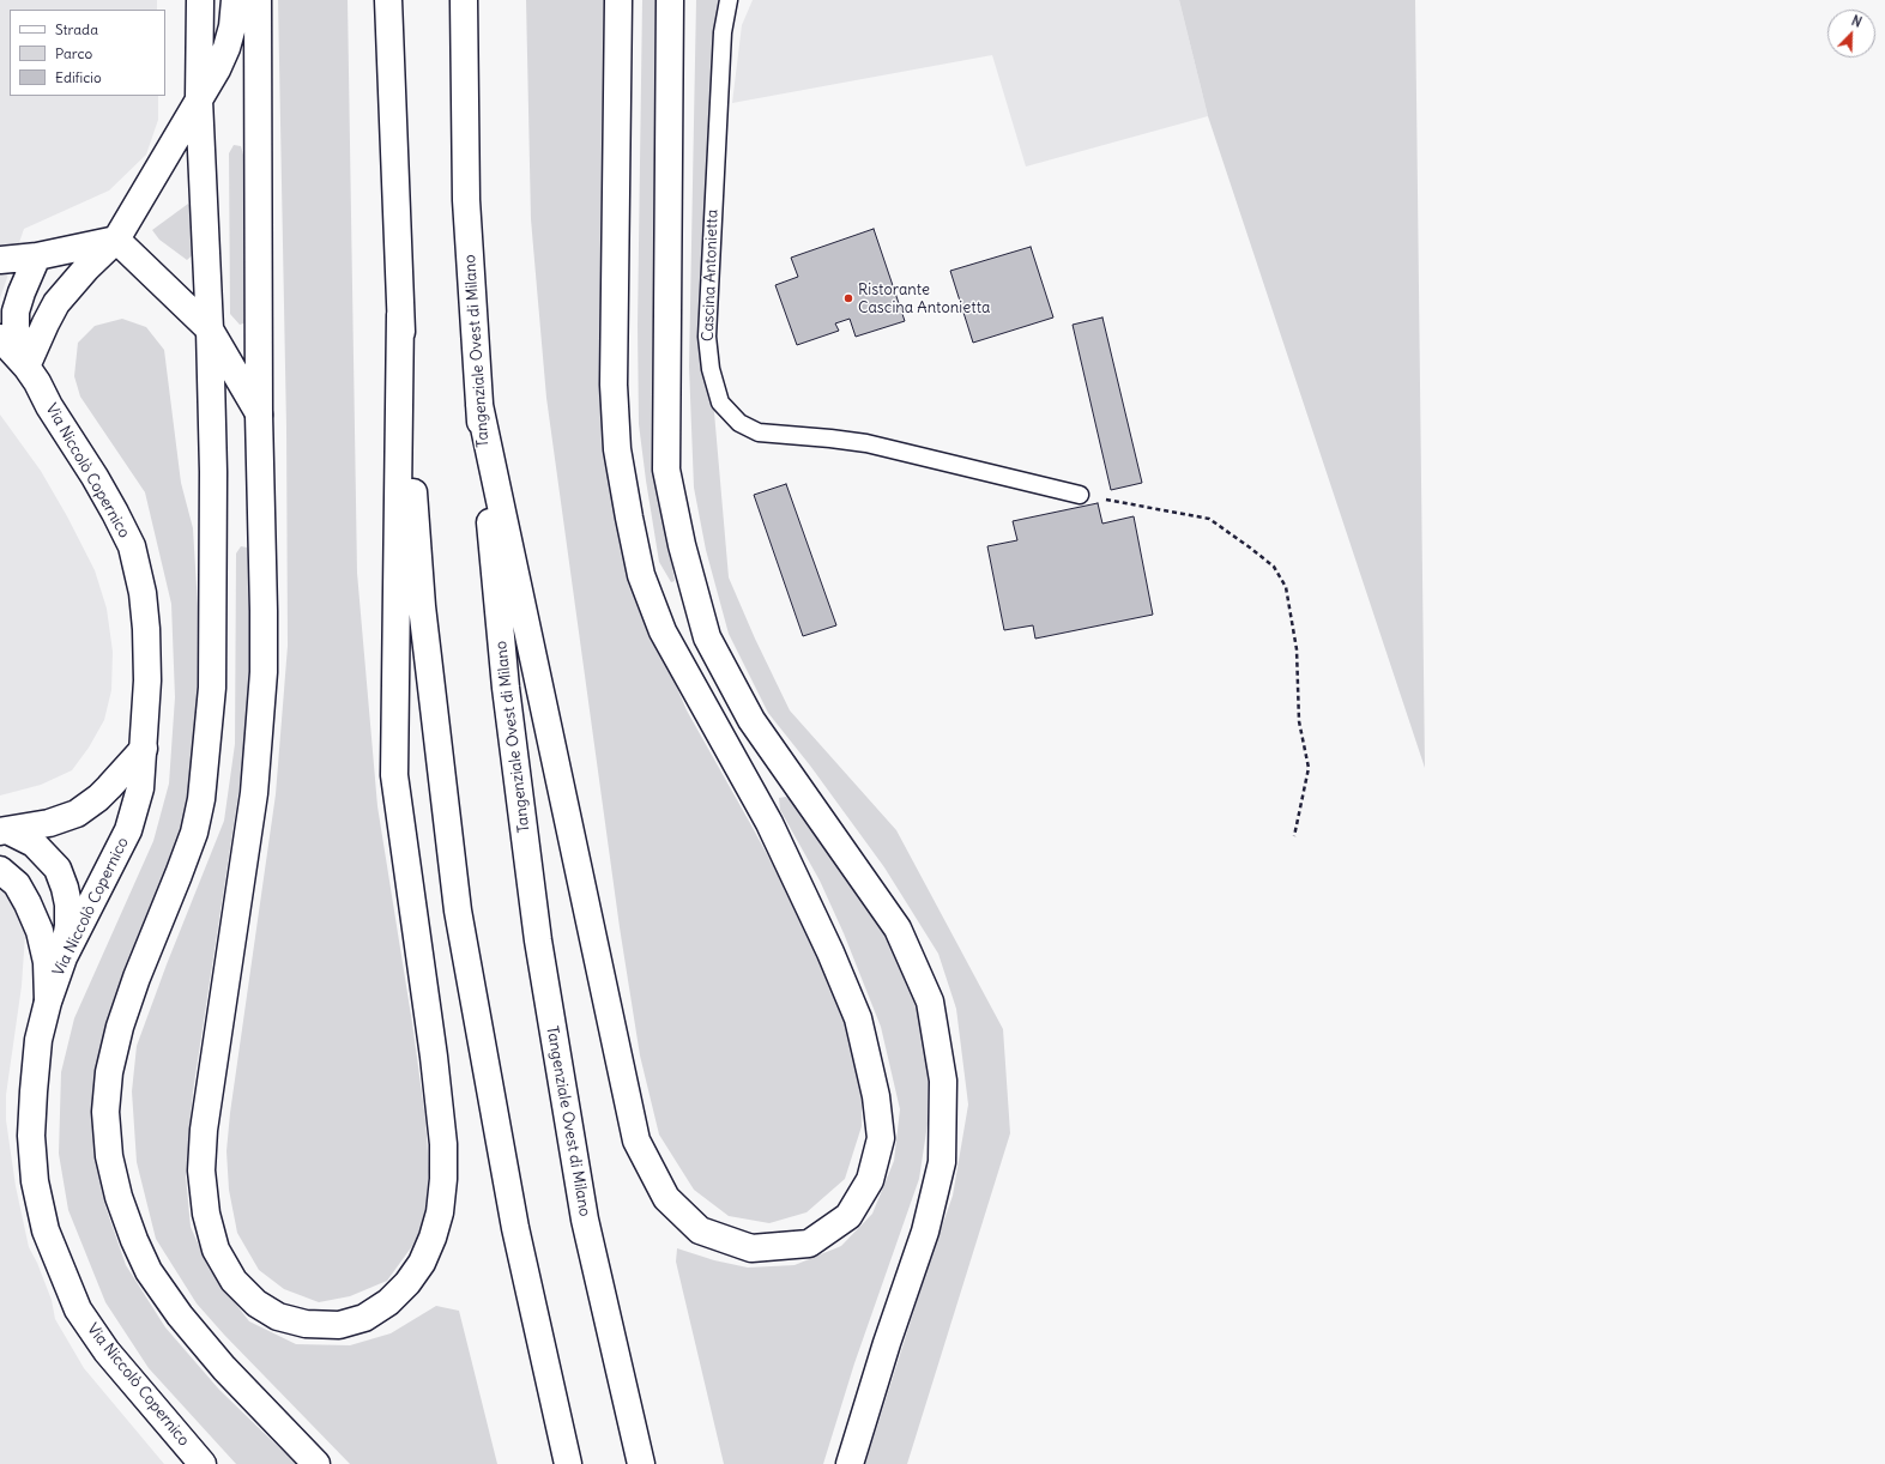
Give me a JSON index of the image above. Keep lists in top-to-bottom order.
{
  "streets": {
    "main road": ["Tangenziale Ovest di Milano", "Via Niccolò Copernico"],
    "lane": ["Cascina Antonietta"]
  },
  "places": ["Ristorante Cascina Antonietta"],
  "legend": ["Strada", "Parco", "Edificio"],
  "north": "top right"
}
